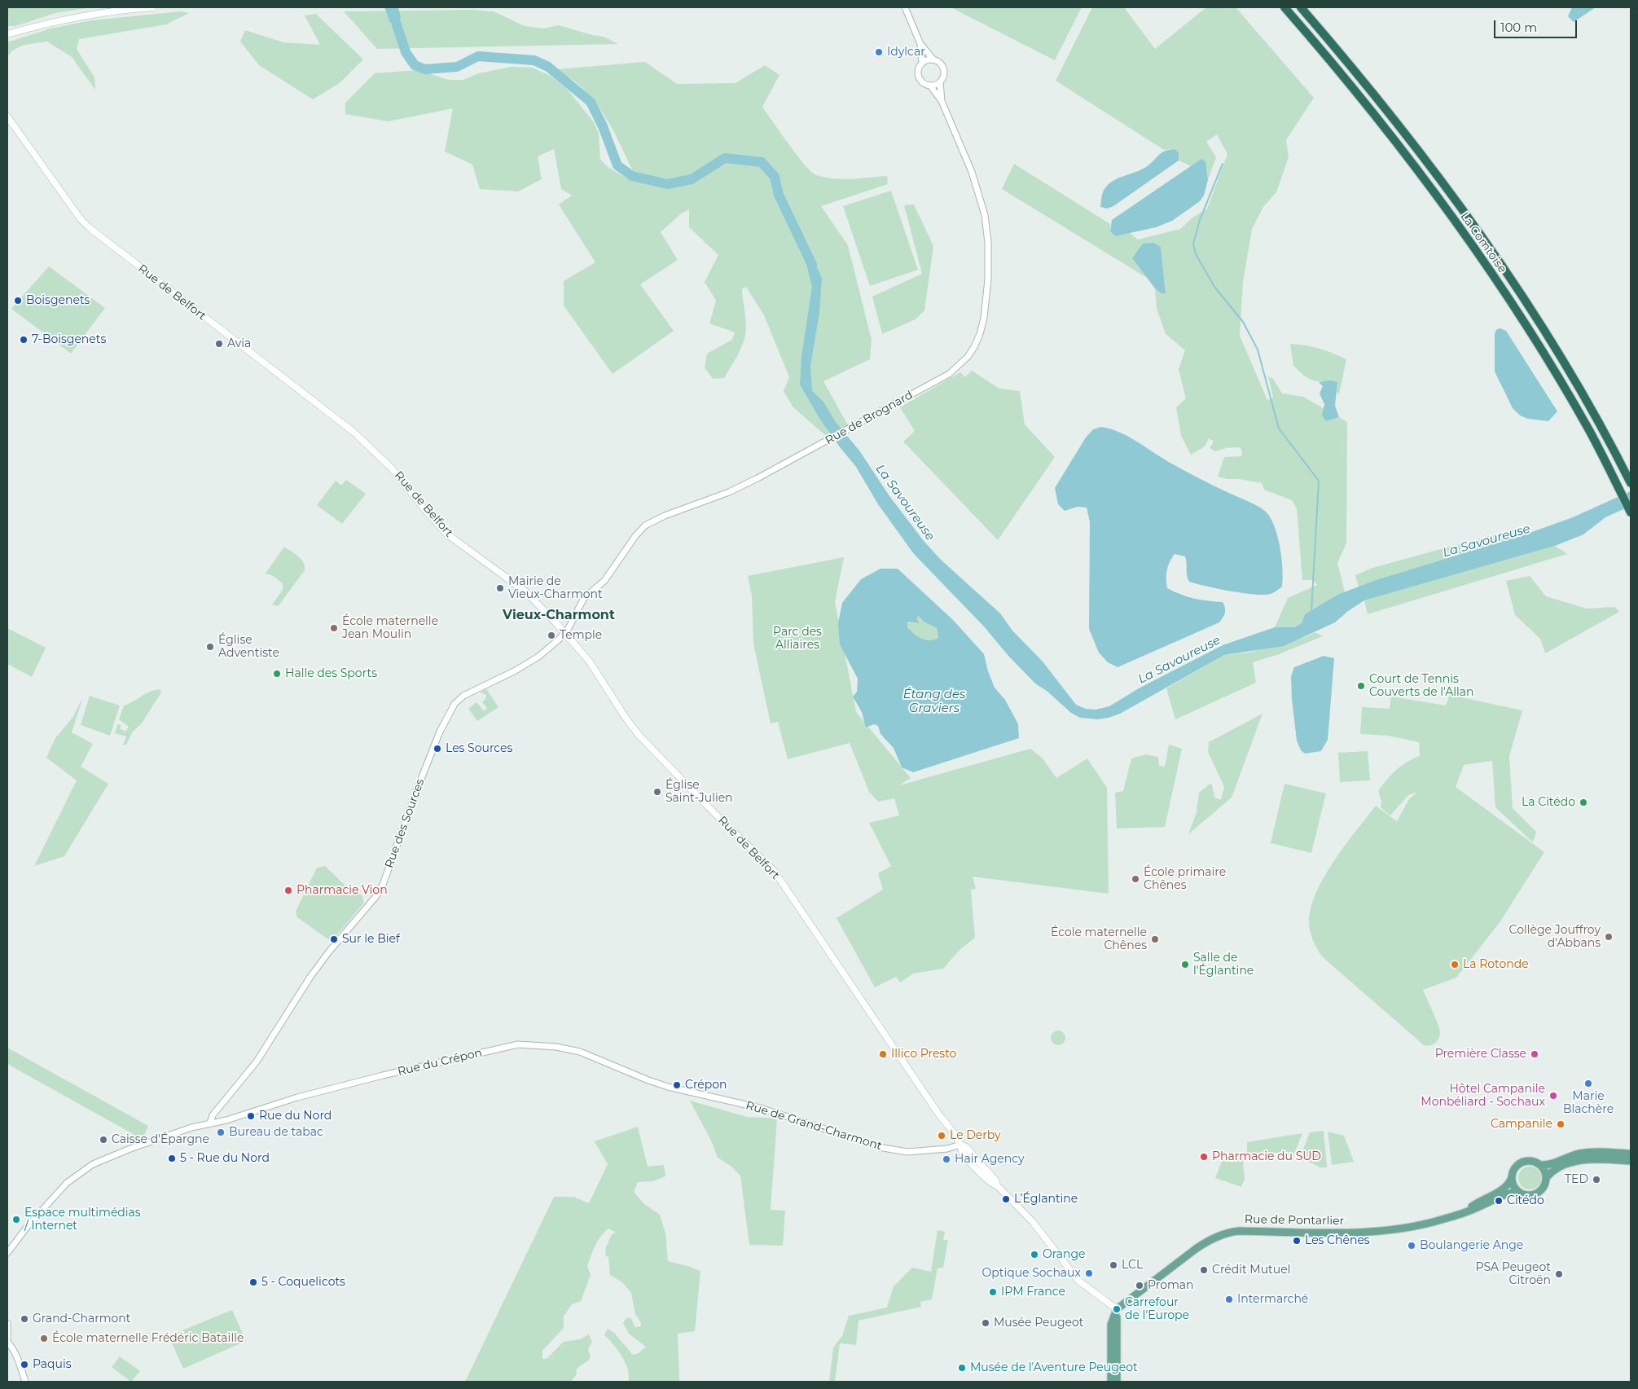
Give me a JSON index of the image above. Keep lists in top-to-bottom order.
{
  "streets": {
    "highway": ["La Comtoise"],
    "main road": ["Rue de Belfort", "Rue de Pontarlier"],
    "street": [
      "Rue de Brognard",
      "Rue des Sources",
      "Rue du Crépon",
      "Rue de Grand-Charmont"
    ]
  },
  "crossings": [
    ["Rue de Belfort", "Rue de Brognard"],
    ["Rue de Belfort", "Rue des Sources"],
    ["Rue de Belfort", "Rue de Grand-Charmont"],
    ["Rue de Belfort", "Rue de Pontarlier"],
    ["Rue de Brognard", "Rue des Sources"],
    ["Rue des Sources", "Rue du Crépon"],
    ["Rue du Crépon", "Rue de Grand-Charmont"]
  ],
  "districts": ["Vieux-Charmont"],
  "water": ["La Savoureuse", "Étang des Graviers"],
  "parks": ["Parc des Alliaires"],
  "places": [
    "Idylcar",
    "Boisgenets",
    "7-Boisgenets",
    "Avia",
    "Mairie de Vieux-Charmont",
    "École maternelle Jean Moulin",
    "Temple",
    "Église Adventiste",
    "Halle des Sports",
    "Court de Tennis Couverts de l'Allan",
    "Les Sources",
    "Église Saint-Julien",
    "La Citédo",
    "École primaire Chênes",
    "Pharmacie Vion",
    "Collège Jouffroy d'Abbans",
    "Sur le Bief",
    "École maternelle Chênes",
    "Salle de l'Églantine",
    "La Rotonde",
    "Illico Presto",
    "Première Classe",
    "Marie Blachère",
    "Crépon",
    "Hôtel Campanile Monbéliard - Sochaux",
    "Rue du Nord",
    "Campanile",
    "Bureau de tabac",
    "Le Derby",
    "Caisse d'Épargne",
    "Pharmacie du SUD",
    "5 - Rue du Nord",
    "Hair Agency",
    "TED",
    "L’Églantine",
    "Citédo",
    "Espace multimédias / Internet",
    "Les Chênes",
    "Boulangerie Ange",
    "Orange",
    "LCL",
    "Crédit Mutuel",
    "Optique Sochaux",
    "PSA Peugeot Citroën",
    "5 - Coquelicots",
    "Proman",
    "IPM France",
    "Intermarché",
    "Carrefour de l'Europe",
    "Grand-Charmont",
    "Musée Peugeot",
    "École maternelle Frédéric Bataille",
    "Paquis",
    "Musée de l'Aventure Peugeot"
  ],
  "scale_bar": "100 m"
}
